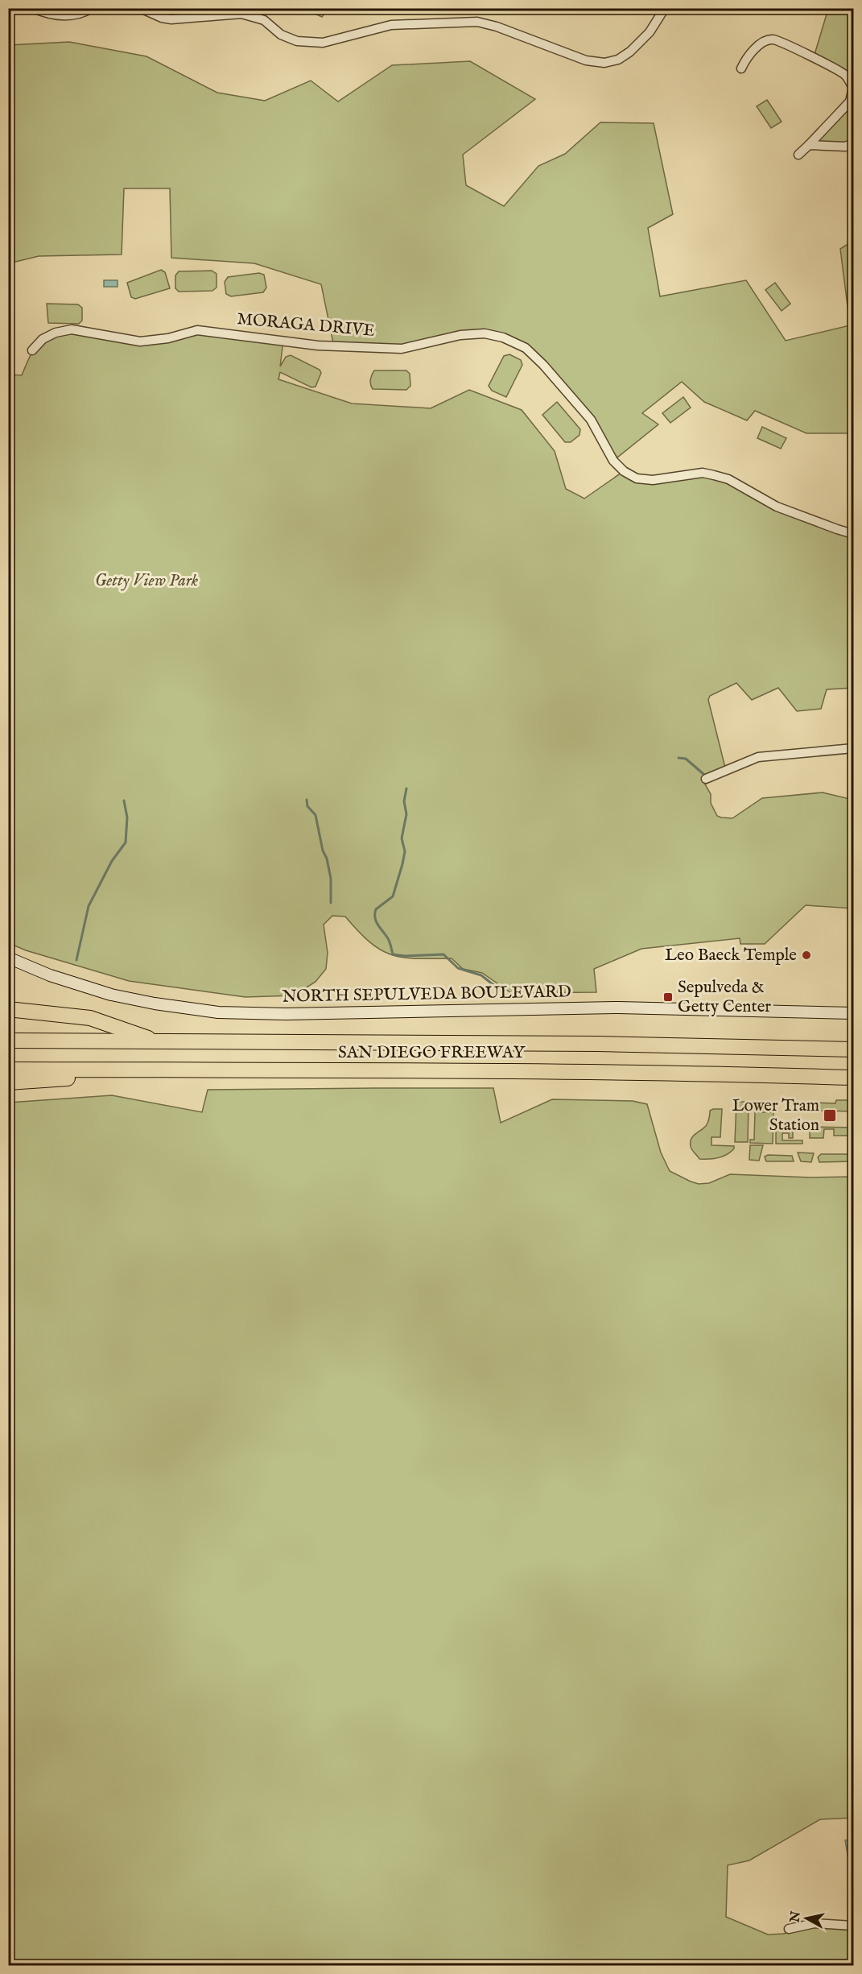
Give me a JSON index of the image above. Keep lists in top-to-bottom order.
{
  "streets": {
    "highway": ["SAN DIEGO FREEWAY"],
    "main road": ["NORTH SEPULVEDA BOULEVARD"],
    "street": ["MORAGA DRIVE"]
  },
  "parks": ["Getty View Park"],
  "places": {
    "other": ["Leo Baeck Temple"],
    "transit": ["Sepulveda & Getty Center", "Lower Tram Station"]
  },
  "north": "left"
}
